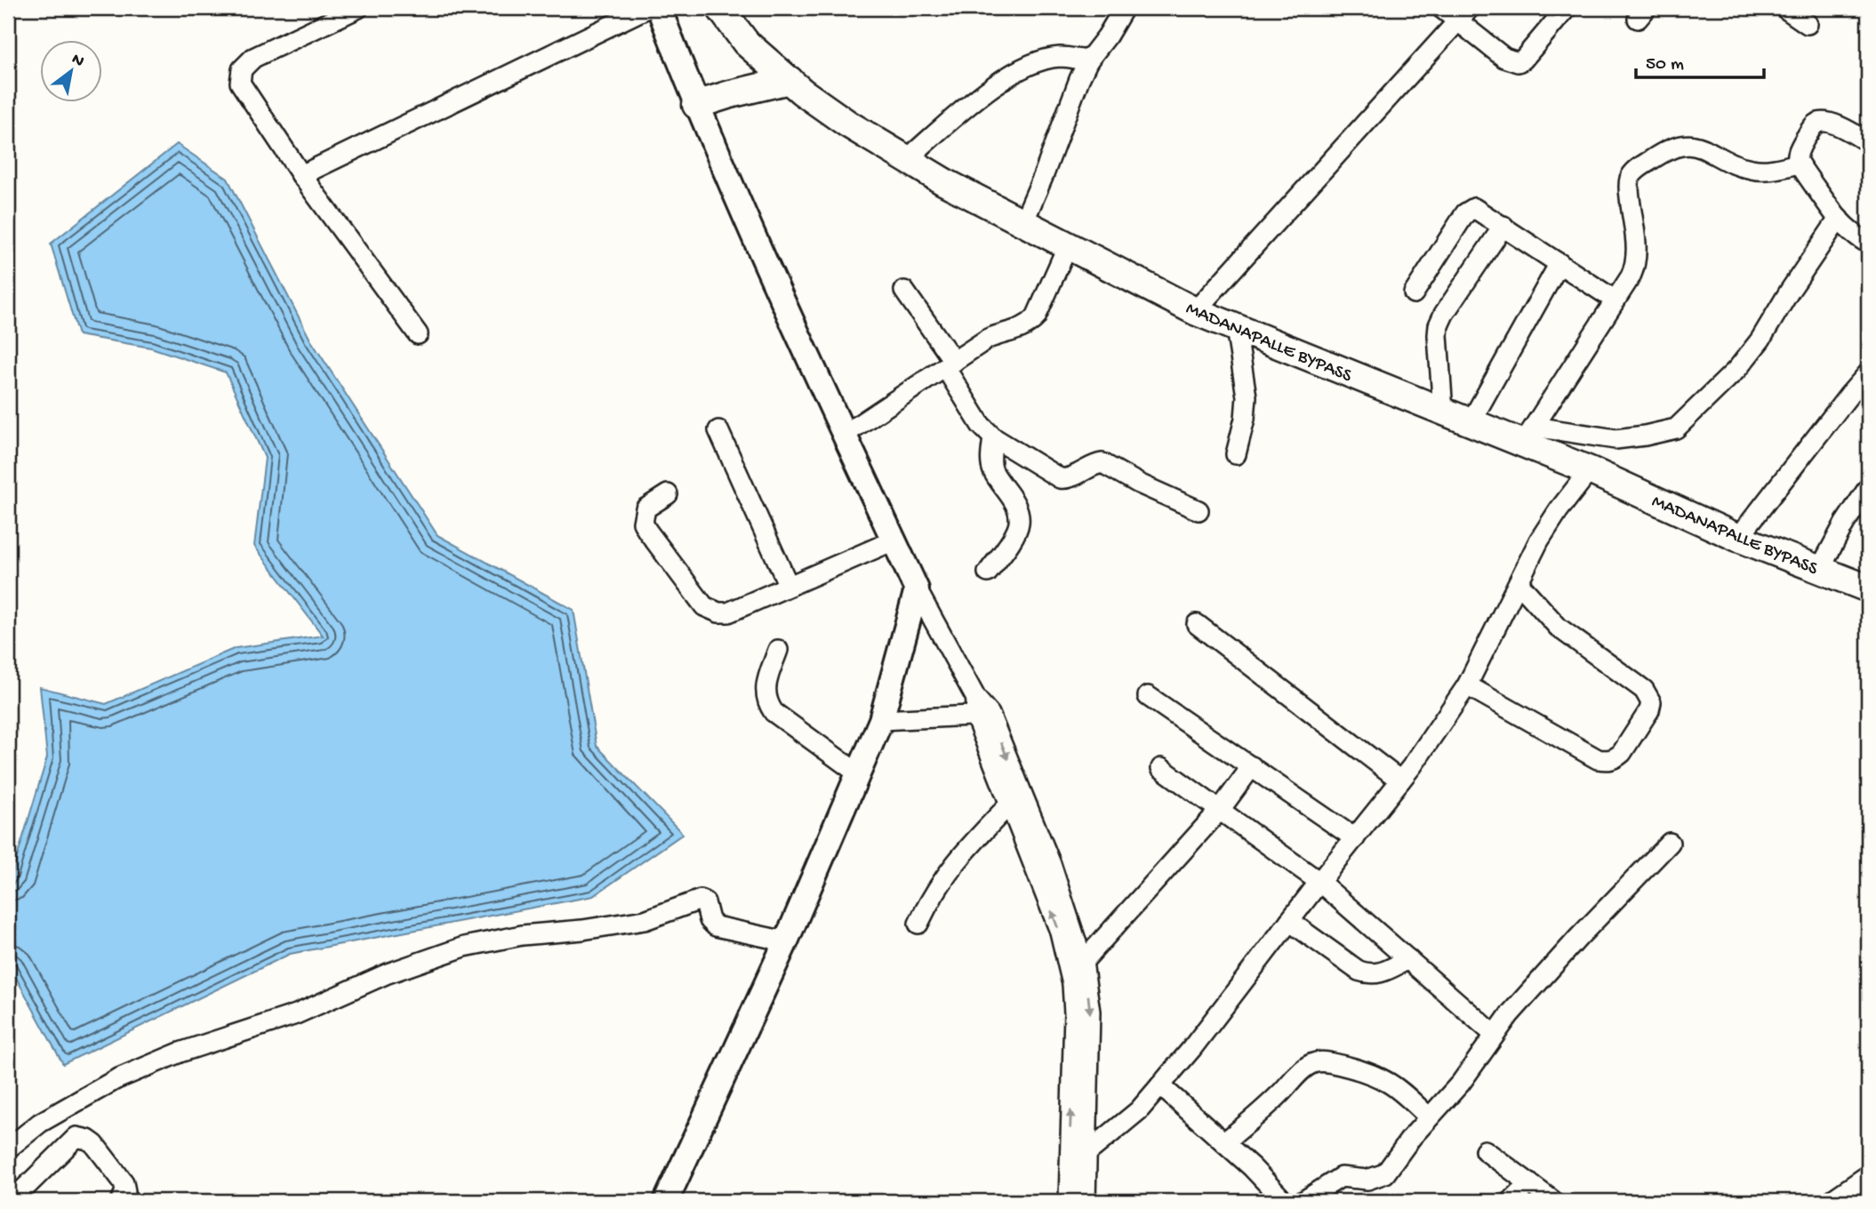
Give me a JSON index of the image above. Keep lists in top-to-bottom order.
{
  "streets": {
    "highway": ["MADANAPALLE BYPASS"]
  },
  "scale_bar": "50 m",
  "north": "top right"
}
